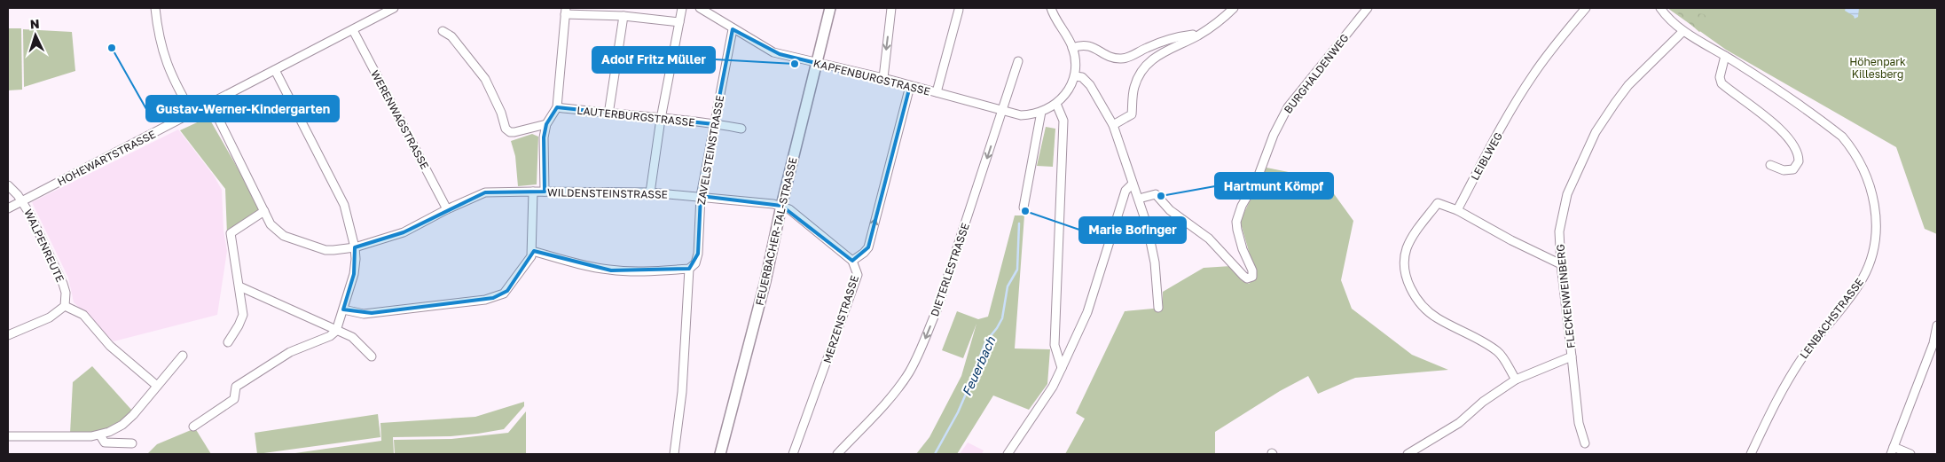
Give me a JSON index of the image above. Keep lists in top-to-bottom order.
{
  "streets": {
    "main road": ["FEUERBACHER-TAL-STRASSE"],
    "street": [
      "BURGHALDENWEG",
      "KAPFENBURGSTRASSE",
      "LAUTERBURGSTRASSE",
      "WERENWAGSTRASSE",
      "ZAVELSTEINSTRASSE",
      "LEIBLWEG",
      "HOHEWARTSTRASSE",
      "WILDENSTEINSTRASSE",
      "WALPENREUTE",
      "DIETERLESTRASSE",
      "FLECKENWEINBERG",
      "LENBACHSTRASSE",
      "MERZENSTRASSE"
    ]
  },
  "crossings": [
    ["KAPFENBURGSTRASSE", "ZAVELSTEINSTRASSE"],
    ["KAPFENBURGSTRASSE", "FEUERBACHER-TAL-STRASSE"],
    ["KAPFENBURGSTRASSE", "DIETERLESTRASSE"],
    ["KAPFENBURGSTRASSE", "MERZENSTRASSE"],
    ["LAUTERBURGSTRASSE", "ZAVELSTEINSTRASSE"],
    ["WERENWAGSTRASSE", "HOHEWARTSTRASSE"],
    ["WERENWAGSTRASSE", "WILDENSTEINSTRASSE"],
    ["ZAVELSTEINSTRASSE", "WILDENSTEINSTRASSE"],
    ["HOHEWARTSTRASSE", "WILDENSTEINSTRASSE"],
    ["HOHEWARTSTRASSE", "WALPENREUTE"],
    ["WILDENSTEINSTRASSE", "FEUERBACHER-TAL-STRASSE"],
    ["WILDENSTEINSTRASSE", "MERZENSTRASSE"],
    ["FLECKENWEINBERG", "LENBACHSTRASSE"]
  ],
  "one_way": ["DIETERLESTRASSE", "MERZENSTRASSE"],
  "water": ["Feuerbach"],
  "parks": ["Höhenpark Killesberg"],
  "places": [
    "Gustav-Werner-Kindergarten",
    "Adolf Fritz Müller",
    "Hartmunt Kömpf",
    "Marie Bofinger"
  ],
  "north": "top"
}
